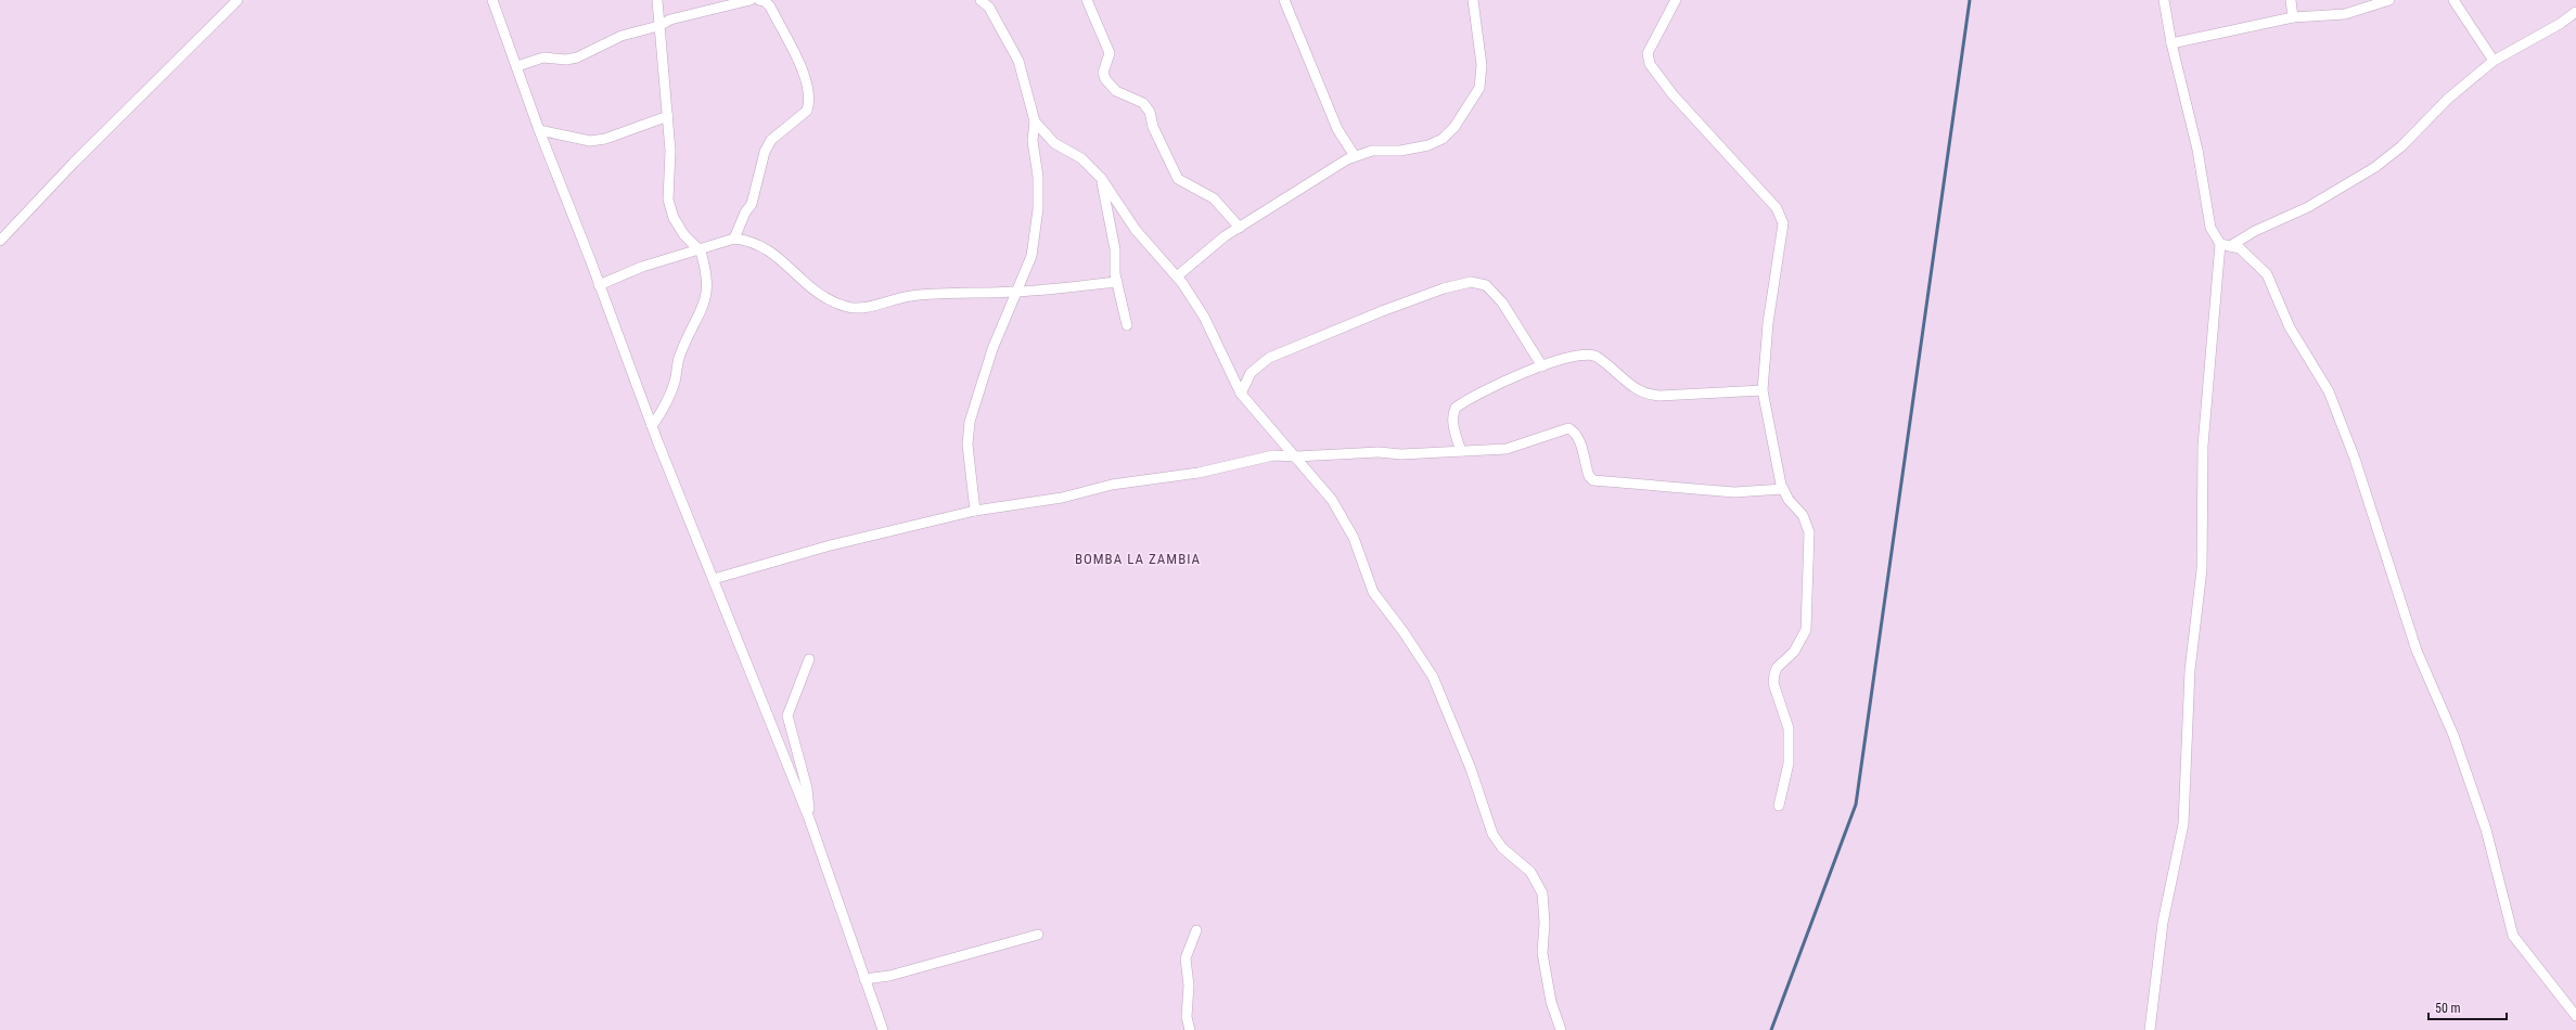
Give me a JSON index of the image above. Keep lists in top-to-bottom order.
{
  "districts": ["BOMBA LA ZAMBIA"],
  "scale_bar": "50 m"
}
